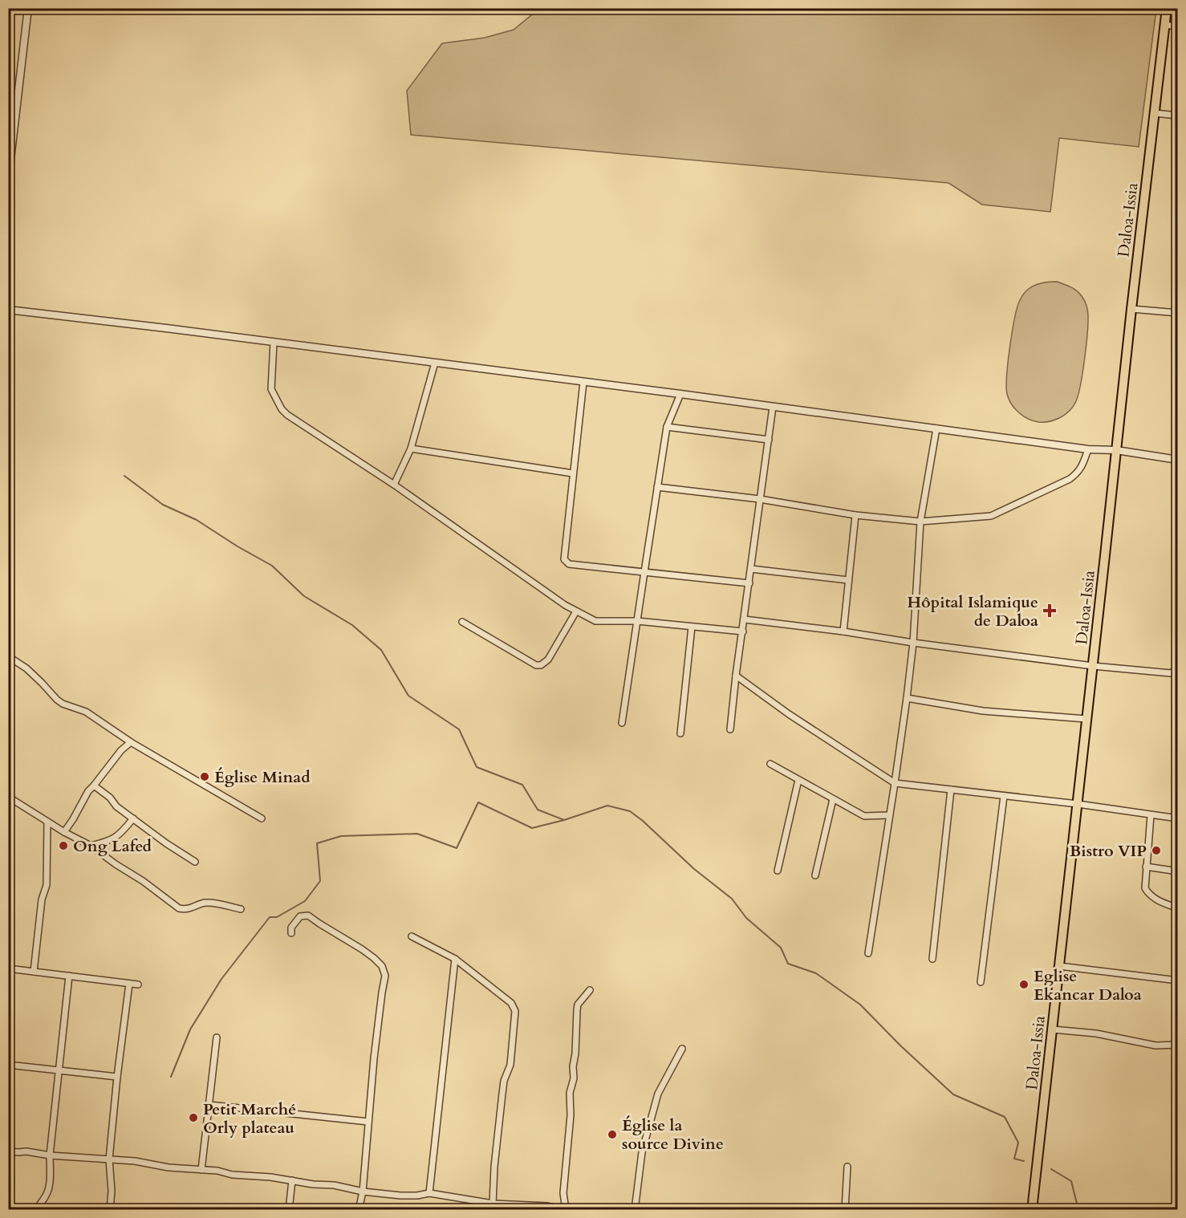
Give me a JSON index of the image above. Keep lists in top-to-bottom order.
{
  "streets": {
    "main road": ["Daloa-Issia"]
  },
  "places": {
    "health": ["Hôpital Islamique de Daloa"],
    "other": [
      "Église Minad",
      "Ong Lafed",
      "Bistro VIP",
      "Eglise Ekancar Daloa",
      "Petit Marché Orly plateau",
      "Église la source Divine"
    ]
  }
}
